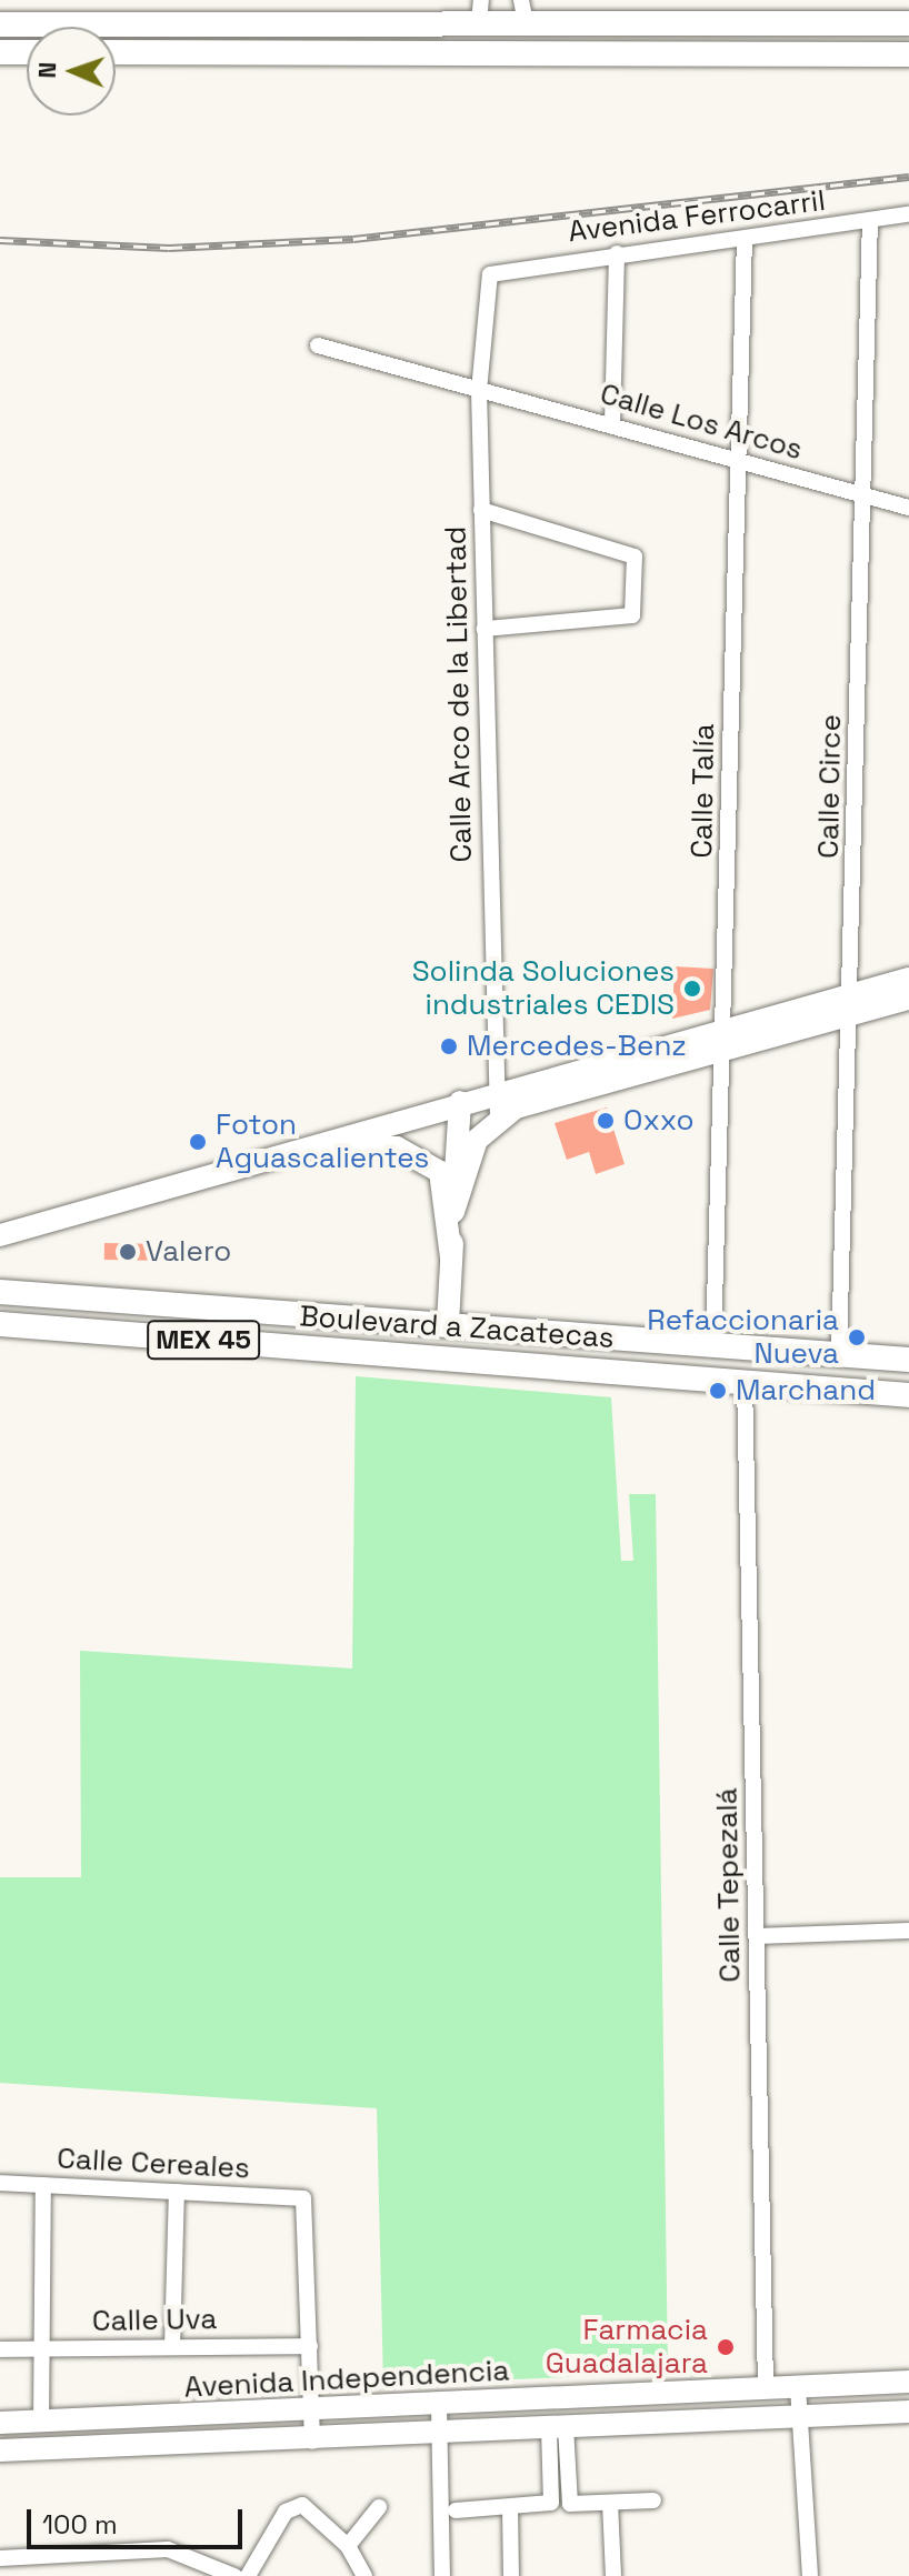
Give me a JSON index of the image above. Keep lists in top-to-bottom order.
{
  "streets": {
    "main road": ["Boulevard a Zacatecas", "MEX 45", "Avenida Independencia"],
    "street": [
      "Avenida Ferrocarril",
      "Calle Los Arcos",
      "Calle Arco de la Libertad",
      "Calle Circe",
      "Calle Talía",
      "Calle Tepezalá",
      "Calle Cereales",
      "Calle Uva"
    ]
  },
  "crossings": [
    ["Avenida Ferrocarril", "Calle Arco de la Libertad"],
    ["Avenida Ferrocarril", "Calle Circe"],
    ["Avenida Ferrocarril", "Calle Talía"],
    ["Calle Los Arcos", "Calle Arco de la Libertad"],
    ["Calle Los Arcos", "Calle Circe"],
    ["Calle Los Arcos", "Calle Talía"],
    ["Calle Circe", "Boulevard a Zacatecas"],
    ["Calle Talía", "Boulevard a Zacatecas"],
    ["Boulevard a Zacatecas", "Calle Tepezalá"],
    ["Calle Tepezalá", "Avenida Independencia"],
    ["Calle Cereales", "Calle Uva"]
  ],
  "places": [
    "Solinda Soluciones industriales CEDIS",
    "Mercedes-Benz",
    "Oxxo",
    "Foton Aguascalientes",
    "Valero",
    "Refaccionaria Nueva",
    "Marchand",
    "Farmacia Guadalajara"
  ],
  "scale_bar": "100 m",
  "north": "left"
}
